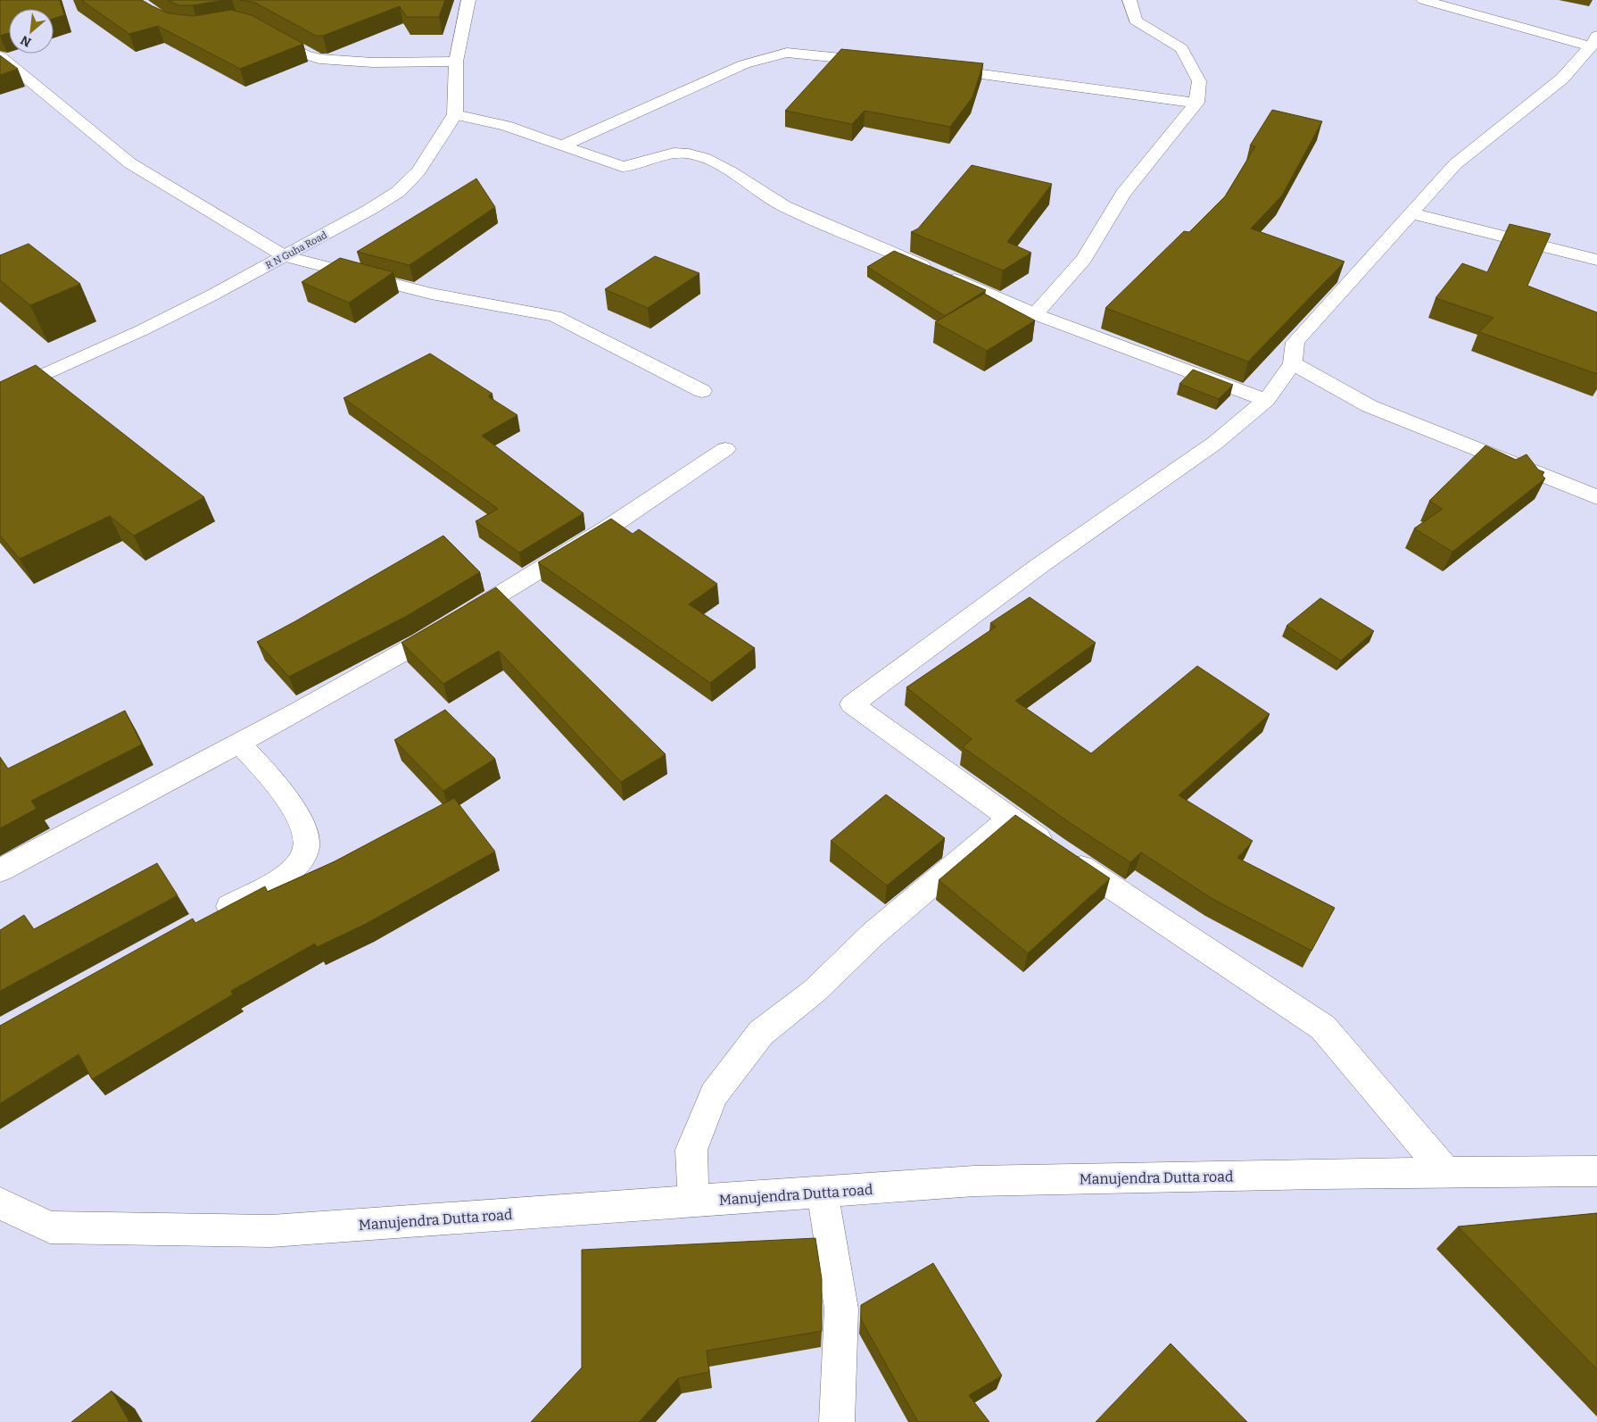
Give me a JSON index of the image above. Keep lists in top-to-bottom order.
{
  "streets": {
    "street": ["R N Guha Road", "Manujendra Dutta road"]
  },
  "north": "bottom left"
}
